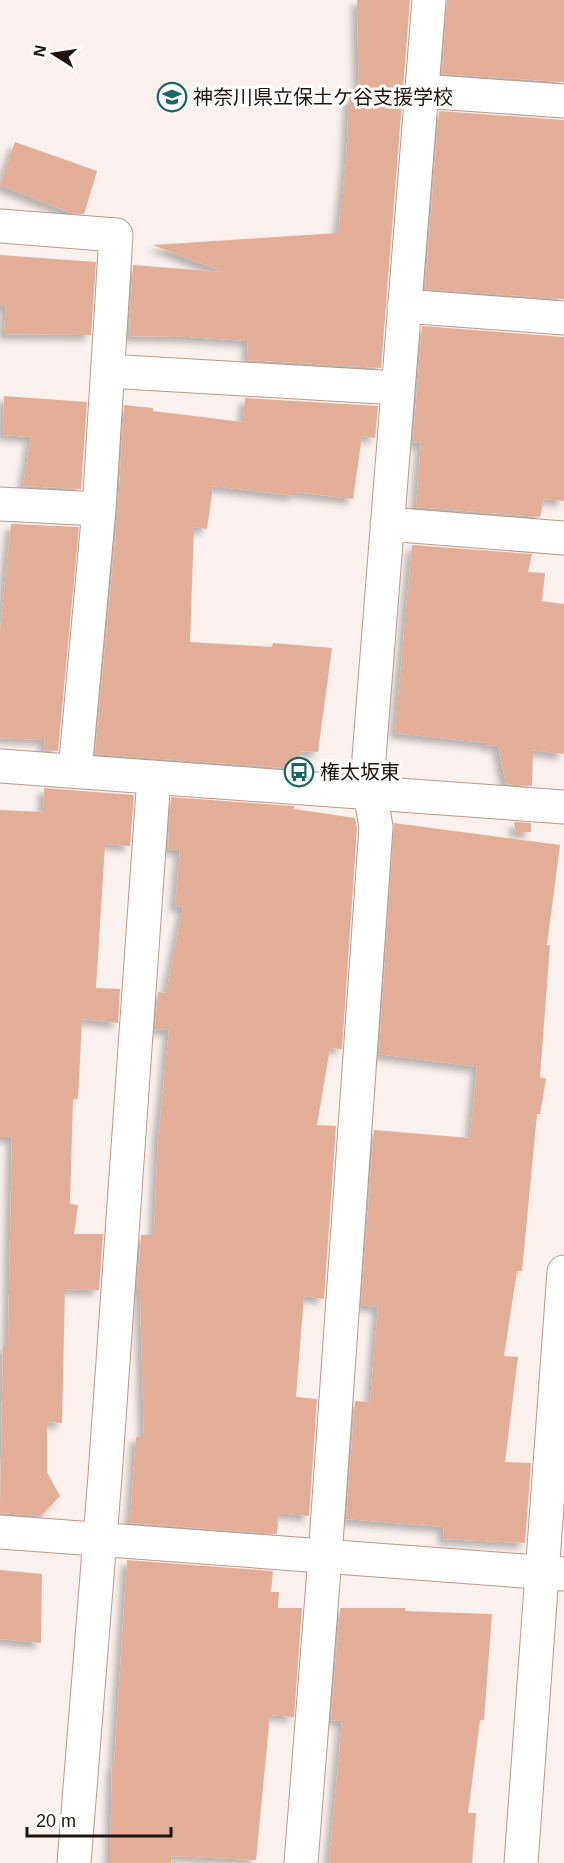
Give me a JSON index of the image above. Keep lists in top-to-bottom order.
{
  "places": {
    "school or university": ["神奈川県立保土ケ谷支援学校"],
    "bus stop": ["権太坂東"]
  },
  "scale_bar": "20 m",
  "north": "left"
}
